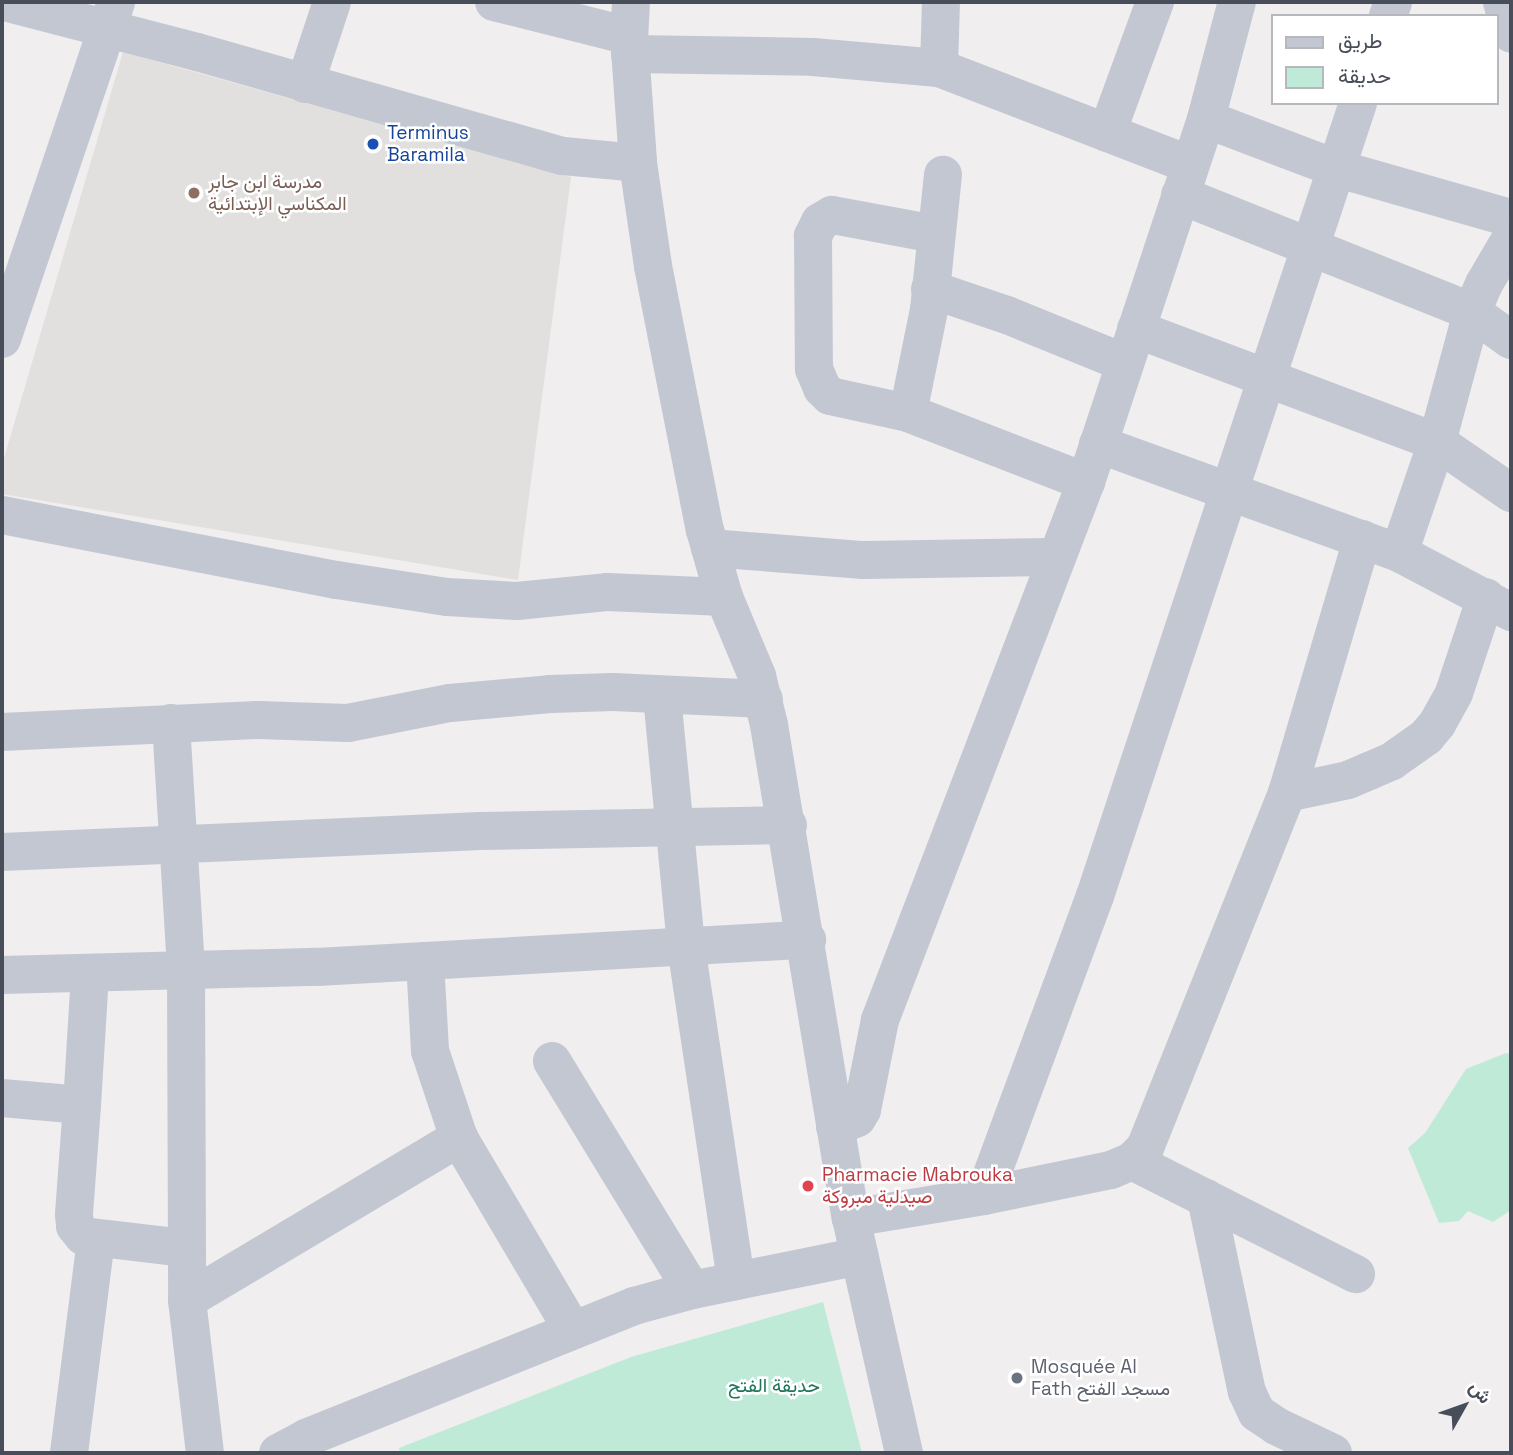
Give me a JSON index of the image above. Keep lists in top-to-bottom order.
{
  "parks": ["حديقة الفتح"],
  "places": [
    "Terminus Baramila",
    "مدرسة ابن جابر المكناسي الإبتدائية",
    "Pharmacie Mabrouka صيدلية مبروكة",
    "Mosquée Al Fath مسجد الفتح"
  ],
  "legend": ["طريق", "حديقة"],
  "north": "top right"
}
